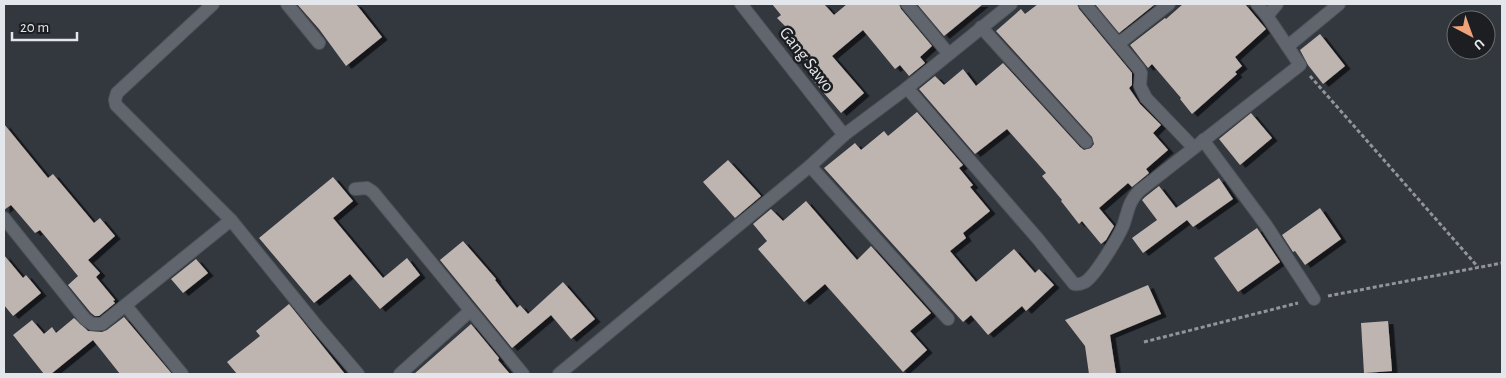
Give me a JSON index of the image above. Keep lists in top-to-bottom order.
{
  "streets": {
    "street": ["Gang Sawo"]
  },
  "scale_bar": "20 m",
  "north": "bottom right"
}
